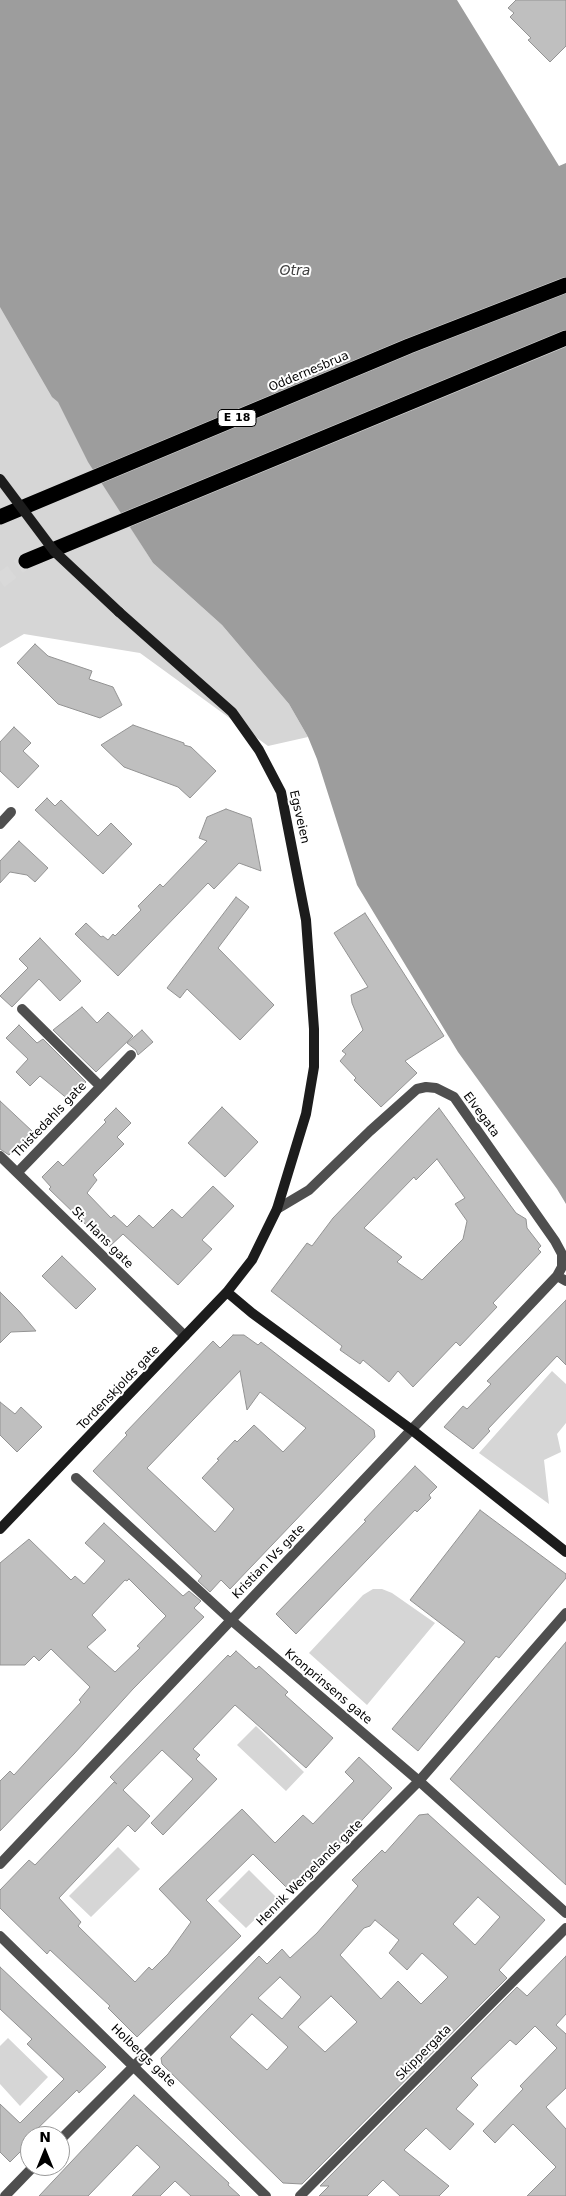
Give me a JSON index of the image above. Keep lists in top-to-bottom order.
{
  "streets": {
    "highway": ["Oddernesbrua", "E 18"],
    "street": [
      "Egsveien",
      "Elvegata",
      "Thistedahls gate",
      "St. Hans gate",
      "Tordenskjolds gate",
      "Kristian IVs gate",
      "Kronprinsens gate",
      "Henrik Wergelands gate",
      "Skippergata",
      "Holbergs gate"
    ]
  },
  "crossings": [
    ["Egsveien", "Elvegata"],
    ["Egsveien", "Tordenskjolds gate"],
    ["Elvegata", "Kristian IVs gate"],
    ["Thistedahls gate", "St. Hans gate"],
    ["St. Hans gate", "Tordenskjolds gate"],
    ["Kristian IVs gate", "Kronprinsens gate"],
    ["Kronprinsens gate", "Henrik Wergelands gate"],
    ["Henrik Wergelands gate", "Holbergs gate"]
  ],
  "water": ["Otra"],
  "north": "top"
}
